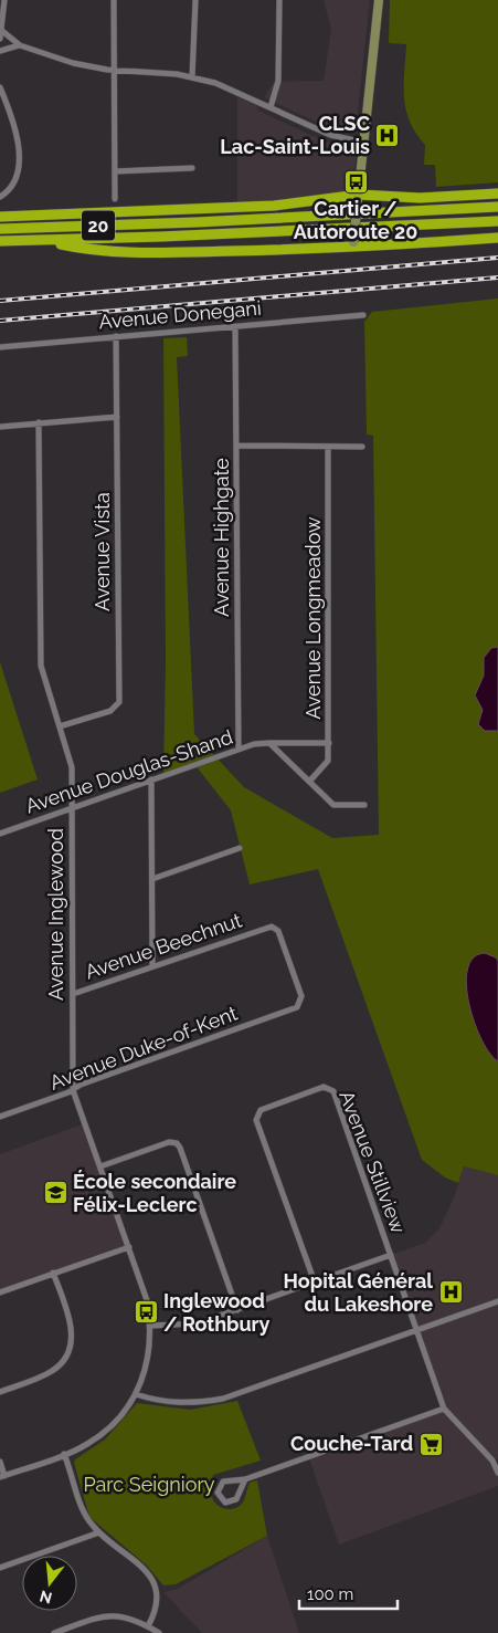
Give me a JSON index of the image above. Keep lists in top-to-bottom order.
{
  "streets": {
    "highway": ["20"],
    "street": [
      "Avenue Donegani",
      "Avenue Highgate",
      "Avenue Vista",
      "Avenue Longmeadow",
      "Avenue Douglas-Shand",
      "Avenue Inglewood",
      "Avenue Beechnut",
      "Avenue Duke-of-Kent",
      "Avenue Stillview"
    ]
  },
  "crossings": [
    ["Avenue Donegani", "Avenue Highgate"],
    ["Avenue Donegani", "Avenue Vista"],
    ["Avenue Highgate", "Avenue Douglas-Shand"],
    ["Avenue Vista", "Avenue Inglewood"],
    ["Avenue Longmeadow", "Avenue Douglas-Shand"],
    ["Avenue Douglas-Shand", "Avenue Inglewood"],
    ["Avenue Inglewood", "Avenue Beechnut"],
    ["Avenue Inglewood", "Avenue Duke-of-Kent"],
    ["Avenue Beechnut", "Avenue Duke-of-Kent"]
  ],
  "parks": ["Parc Seigniory"],
  "places": {
    "hospital": ["CLSC Lac-Saint-Louis", "Hopital Général du Lakeshore"],
    "bus stop": ["Cartier / Autoroute 20", "Inglewood / Rothbury"],
    "school or university": ["École secondaire Félix-Leclerc"],
    "supermarket": ["Couche-Tard"]
  },
  "scale_bar": "100 m",
  "north": "bottom"
}
